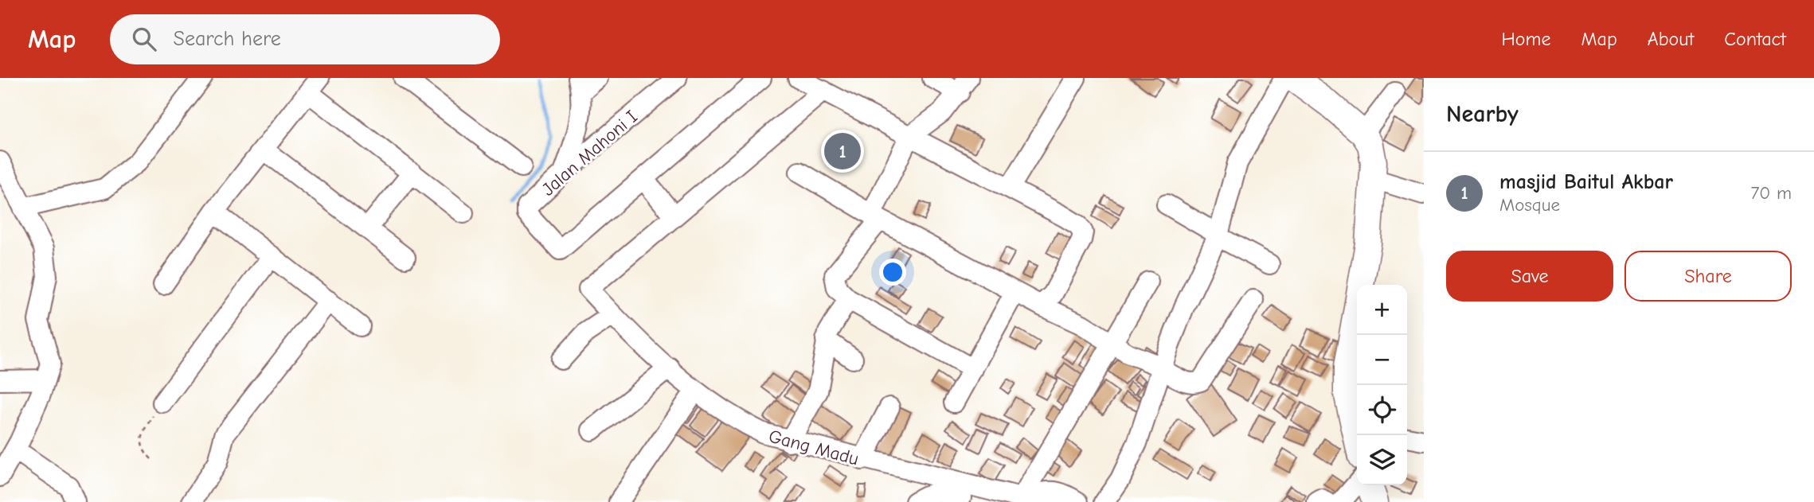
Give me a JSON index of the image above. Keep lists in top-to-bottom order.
{
  "streets": {
    "street": ["Jalan Mahoni I", "Gang Madu"]
  },
  "page": {
    "header": "Map",
    "search": "Search here",
    "nav": [
      "Home",
      "Map",
      "About",
      "Contact"
    ],
    "heading": "Nearby",
    "pins": "1",
    "list": [
      {
        "mark": "1",
        "name": "masjid Baitul Akbar",
        "note": "Mosque",
        "value": "70 m"
      }
    ],
    "buttons": ["Save", "Share"],
    "map_buttons": ["+", "−"]
  }
}
